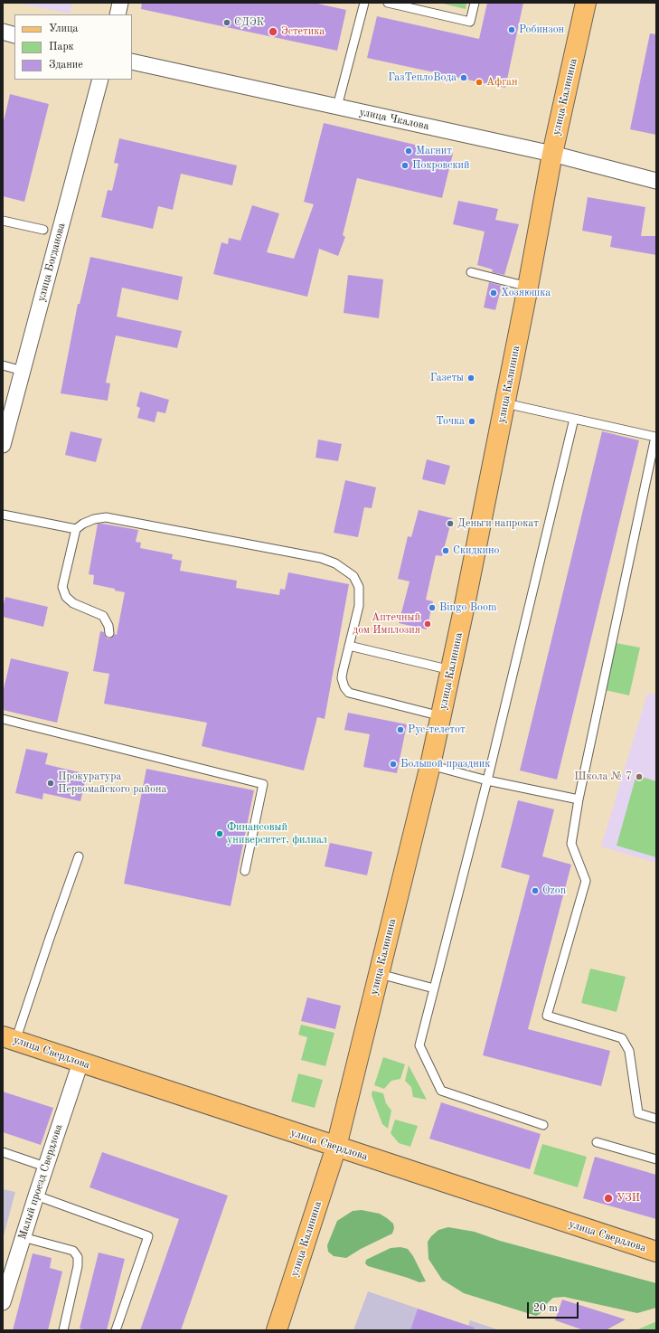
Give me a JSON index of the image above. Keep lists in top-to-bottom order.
{
  "streets": {
    "main road": ["улица Калинина", "улица Свердлова"],
    "street": ["улица Чкалова", "улица Богданова", "Малый проезд Свердлова"]
  },
  "crossings": [
    ["улица Калинина", "улица Чкалова"],
    ["улица Калинина", "улица Свердлова"],
    ["улица Свердлова", "Малый проезд Свердлова"]
  ],
  "places": [
    "СДЭК",
    "Робинзон",
    "Эстетика",
    "ГазТеплоВода",
    "Афган",
    "Магнит",
    "Покровский",
    "Хозяюшка",
    "Газеты",
    "Точка",
    "Деньги напрокат",
    "Скидкино",
    "Bingo Boom",
    "Аптечный дом Имплозия",
    "Рус-телетот",
    "Большой праздник",
    "Школа № 7",
    "Прокуратура Первомайского района",
    "Финансовый университет, филиал",
    "Ozon",
    "УЗИ"
  ],
  "legend": ["Улица", "Парк", "Здание"],
  "scale_bar": "20 m"
}
